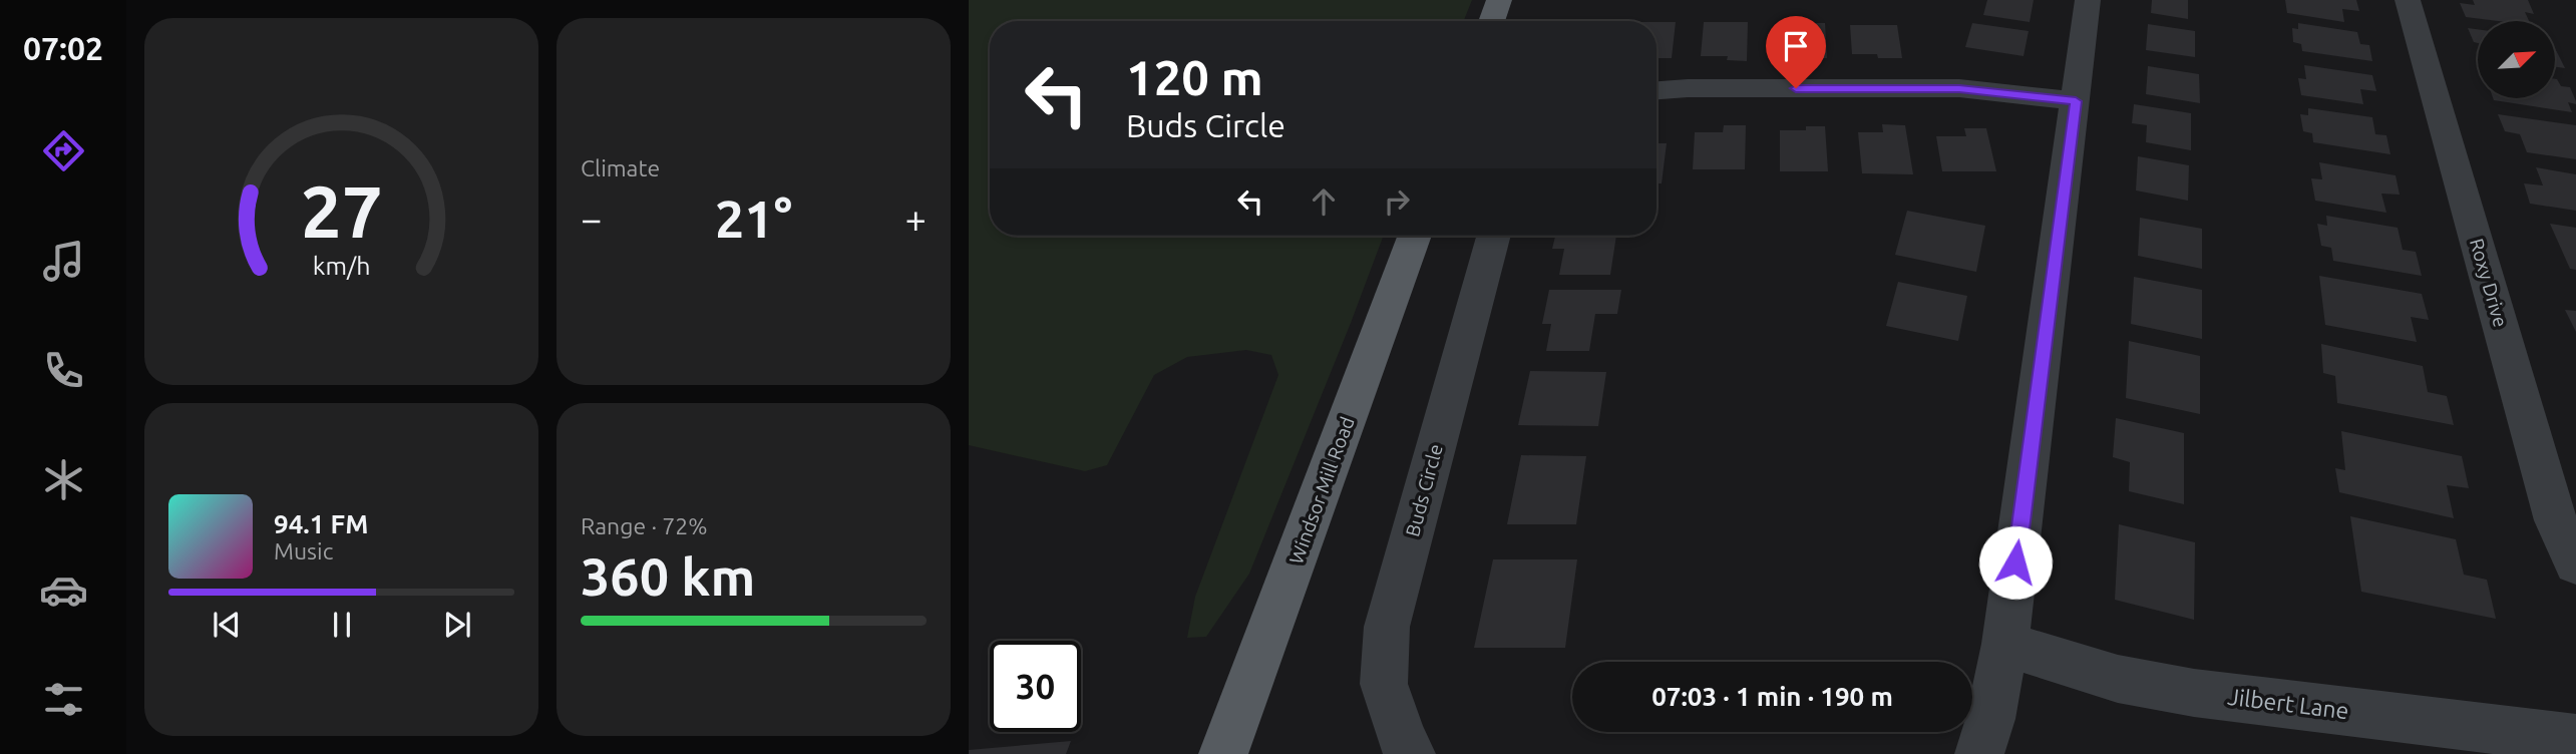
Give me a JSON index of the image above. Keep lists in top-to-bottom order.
{
  "streets": {
    "main road": ["Windsor Mill Road"],
    "street": ["Roxy Drive", "Buds Circle", "Jilbert Lane"]
  },
  "north": "top right",
  "page": {
    "tabs": "07:02",
    "tile": [
      "Climate",
      ["Range · 72%", "360 km"]
    ],
    "turn": ["120 m", "Buds Circle"],
    "heat": ["−", "21°", "+"],
    "song": ["94.1 FM", "Music"],
    "limit": "30",
    "trip": "07:03 · 1 min · 190 m",
    "gauge": ["27", "km/h"]
  }
}
